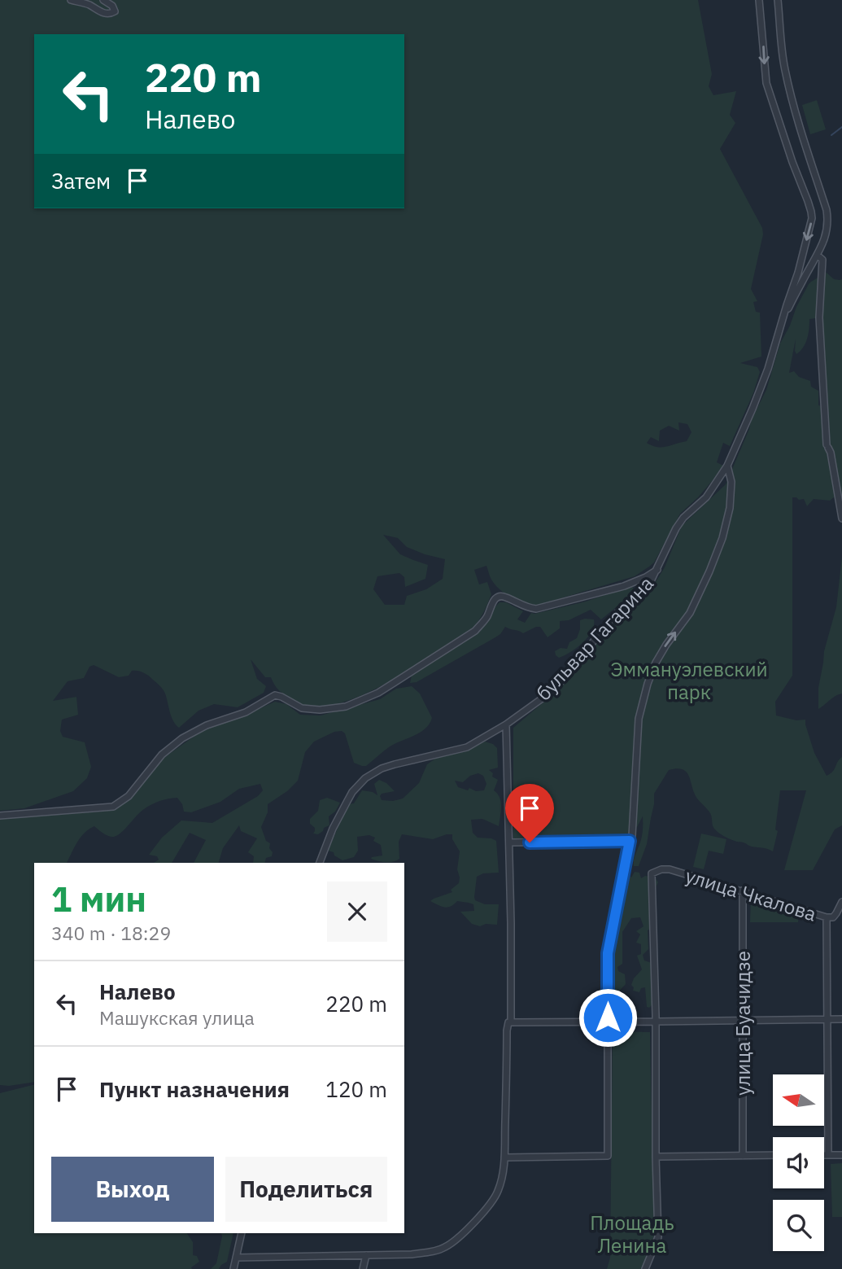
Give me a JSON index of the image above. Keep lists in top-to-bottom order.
{
  "streets": {
    "street": ["бульвар Гагарина", "улица Чкалова", "улица Буачидзе"]
  },
  "crossings": [
    ["улица Чкалова", "улица Буачидзе"]
  ],
  "parks": ["Эммануэлевский парк", "Площадь Ленина"],
  "north": "left",
  "page": {
    "turn": ["220 m", "Налево"],
    "then": "Затем",
    "heading": ["1 мин", "340 m · 18:29"],
    "list": [
      {
        "name": "Налево",
        "note": "Машукская улица",
        "value": "220 m"
      },
      {
        "name": "Пункт назначения",
        "value": "120 m"
      }
    ],
    "buttons": ["Выход", "Поделиться"]
  }
}
